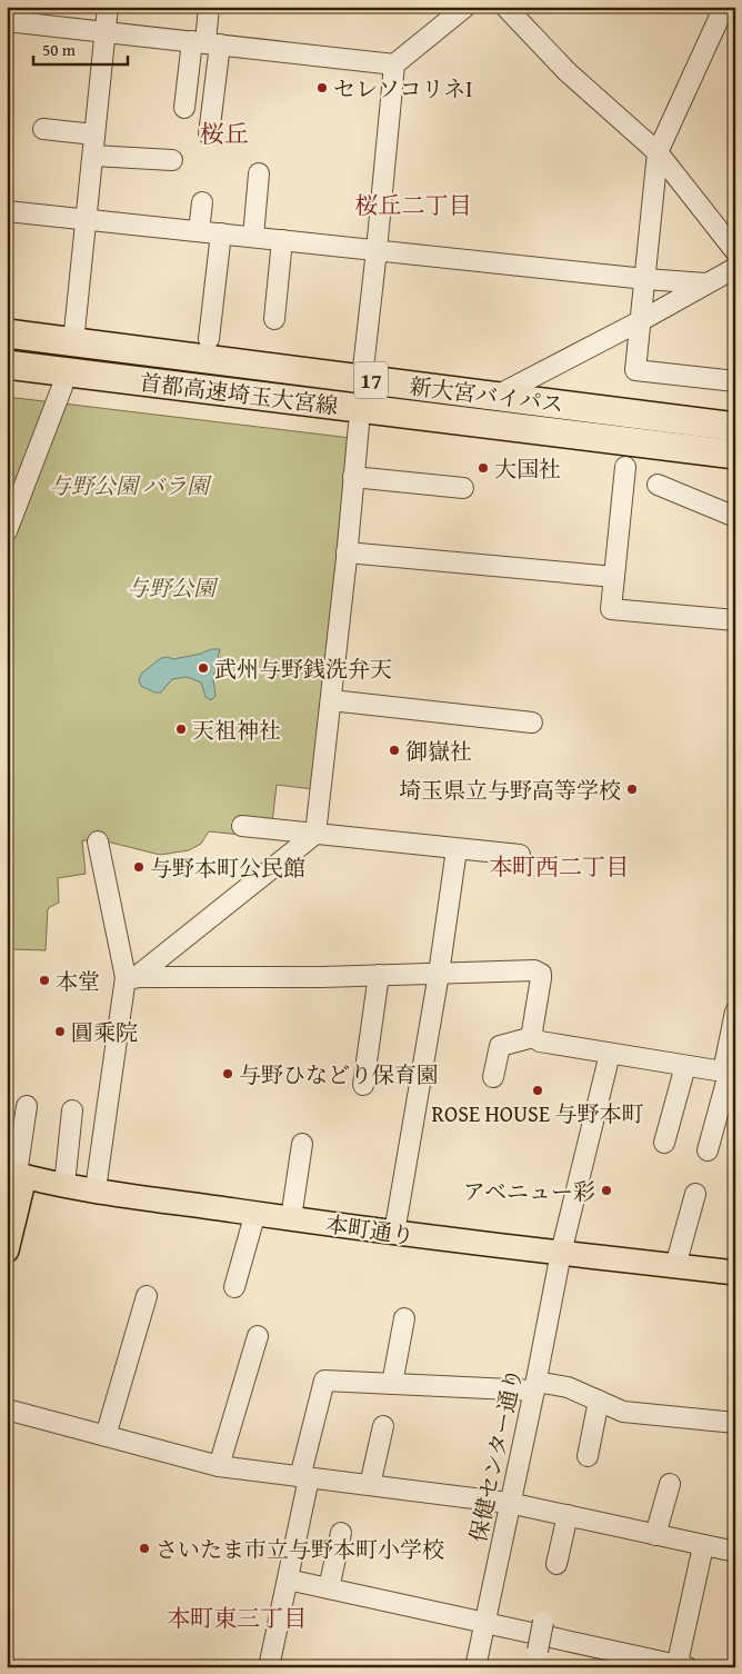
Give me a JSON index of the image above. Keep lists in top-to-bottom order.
{
  "streets": {
    "highway": ["17", "首都高速埼玉大宮線", "新大宮バイパス"],
    "main road": ["本町通り"],
    "street": ["保健センター通り"]
  },
  "crossings": [
    ["本町通り", "保健センター通り"]
  ],
  "districts": [
    "桜丘",
    "桜丘二丁目",
    "本町西二丁目",
    "本町東三丁目"
  ],
  "parks": ["与野公園 バラ園", "与野公園"],
  "places": [
    "セレソコリネⅠ",
    "大国社",
    "武州与野銭洗弁天",
    "天祖神社",
    "御嶽社",
    "埼玉県立与野高等学校",
    "与野本町公民館",
    "本堂",
    "圓乘院",
    "与野ひなどり保育園",
    "ROSE HOUSE 与野本町",
    "アベニュー彩",
    "さいたま市立与野本町小学校"
  ],
  "scale_bar": "50 m"
}
